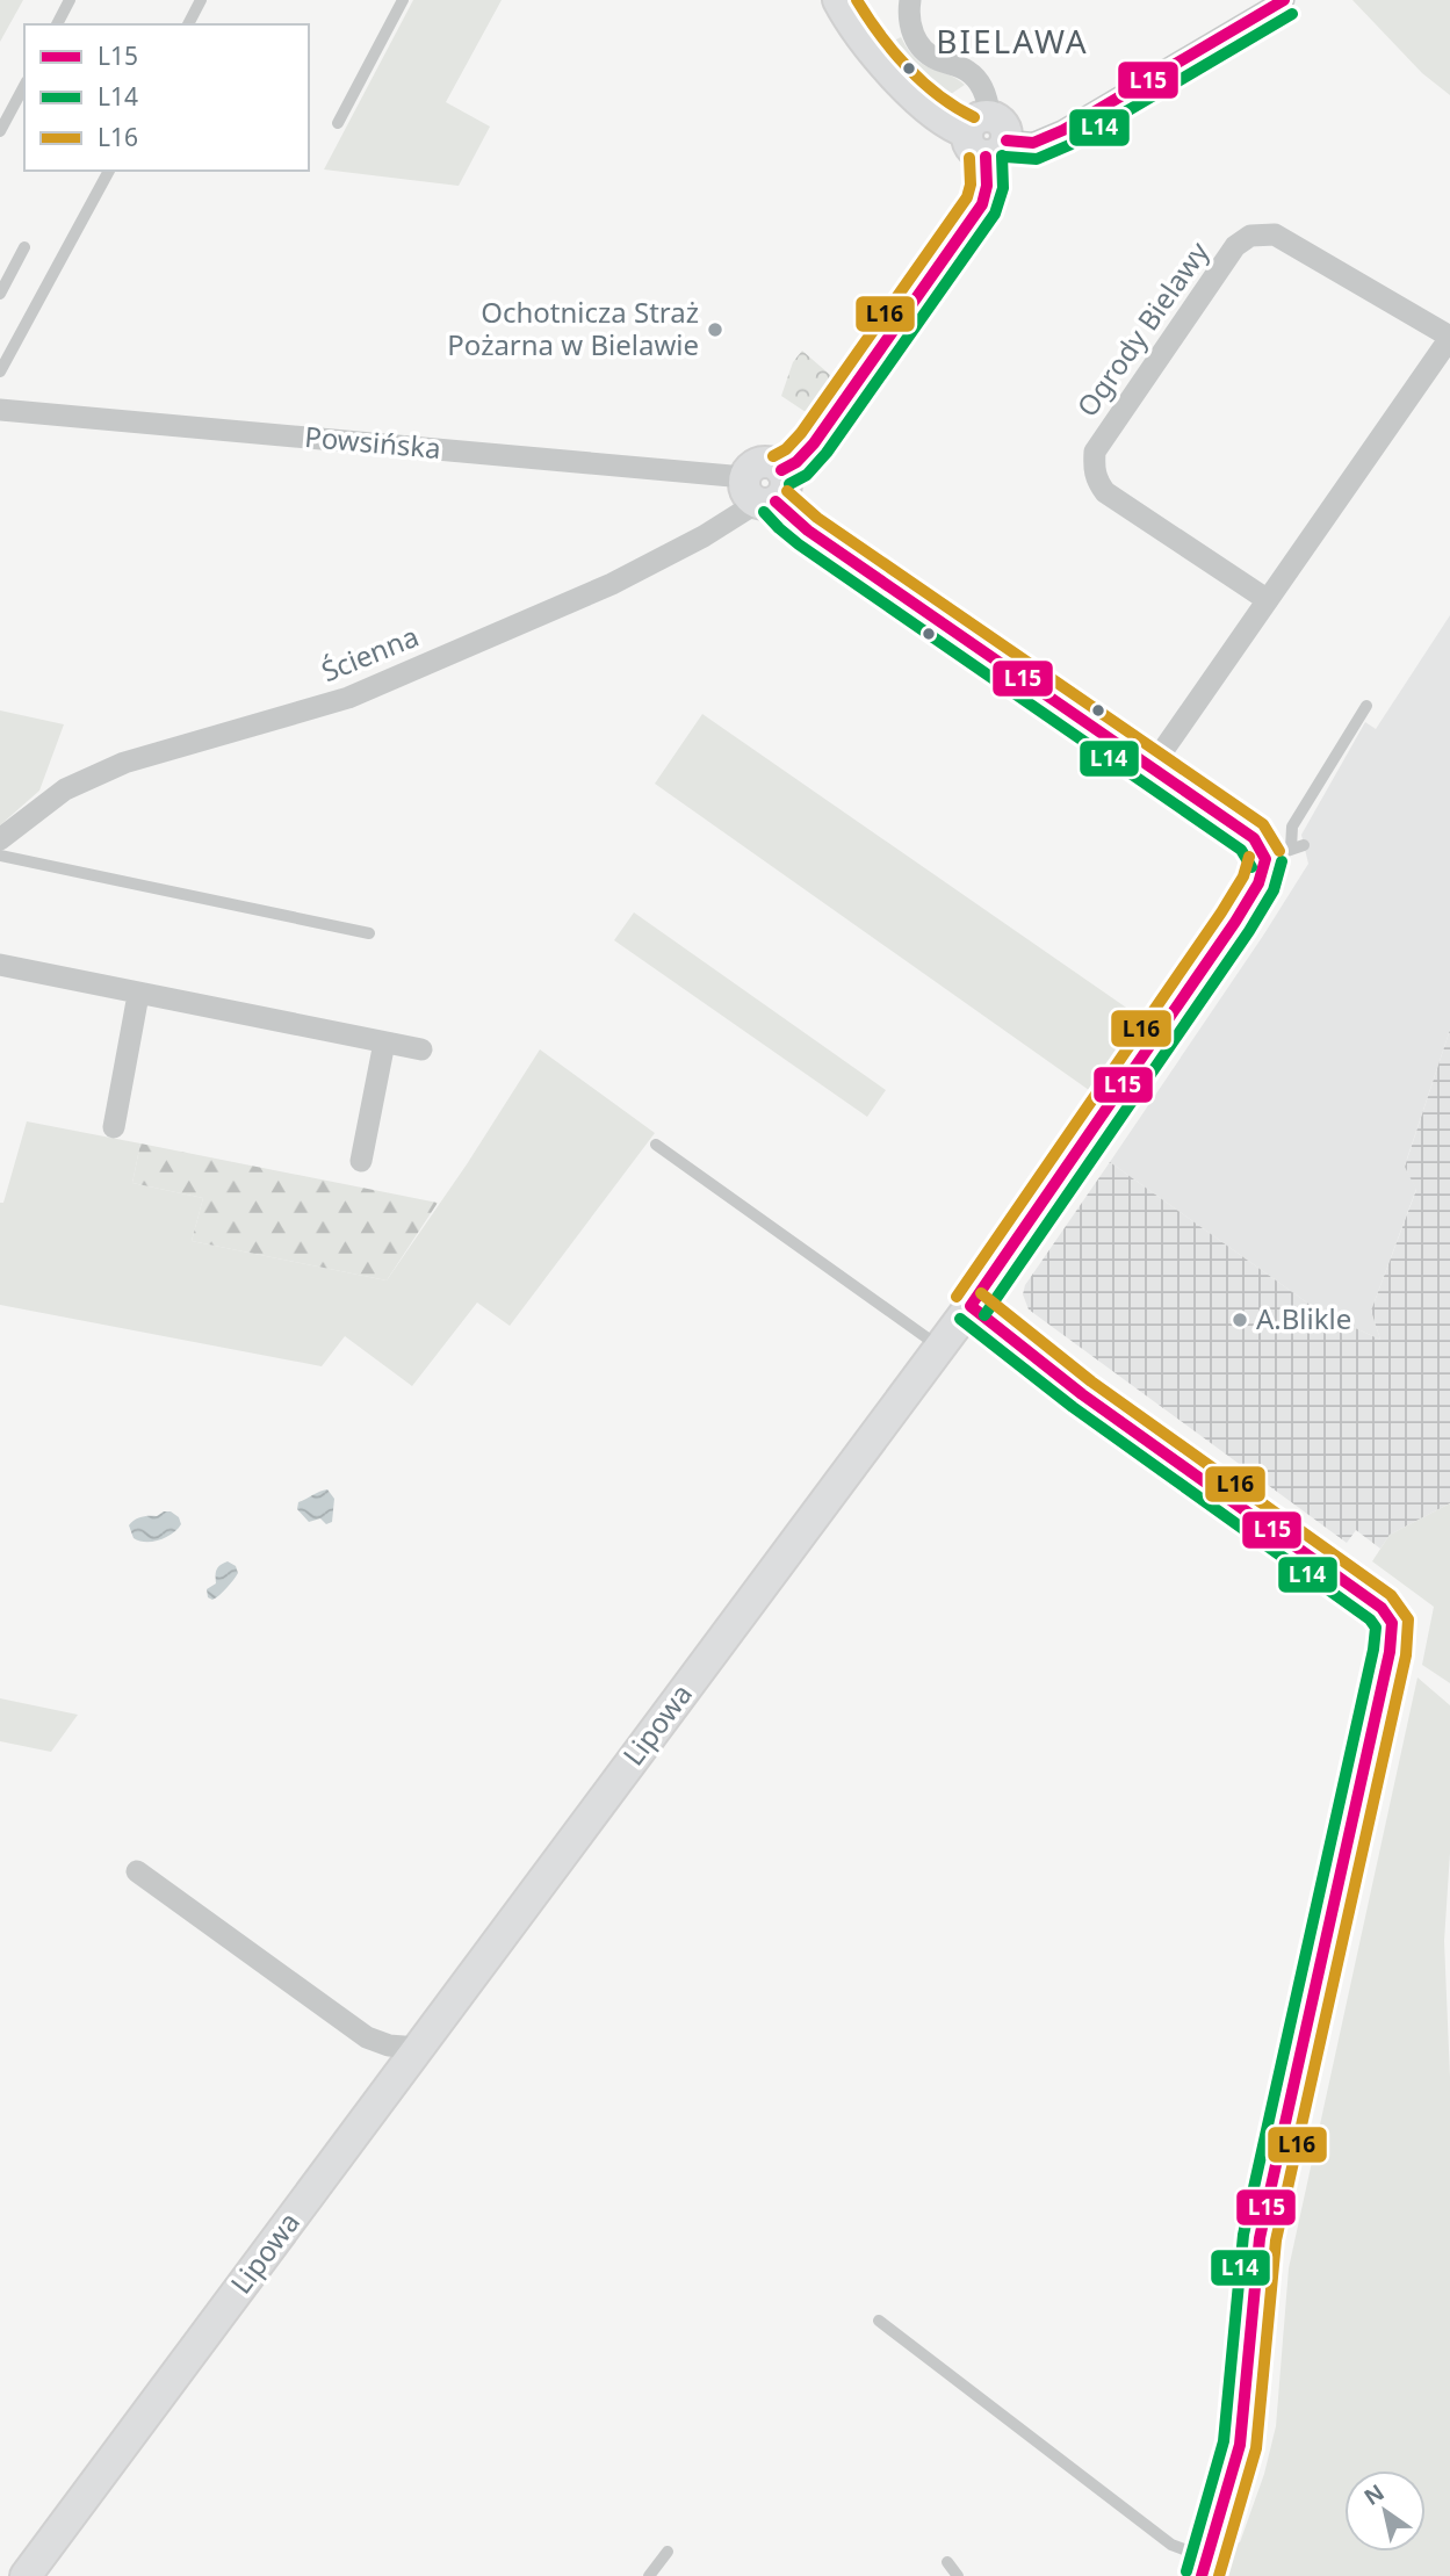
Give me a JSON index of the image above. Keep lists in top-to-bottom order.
{
  "streets": {
    "street": [
      "Ogrody Bielawy",
      "Powsińska",
      "Ścienna",
      "Lipowa"
    ]
  },
  "crossings": [
    ["Powsińska", "Ścienna"]
  ],
  "districts": ["BIELAWA"],
  "places": ["Ochotnicza Straż Pożarna w Bielawie", "A.Blikle"],
  "lines": ["transit line L15", "transit line L16", "transit line L14"],
  "legend": ["L15", "L14", "L16"],
  "north": "top left"
}
